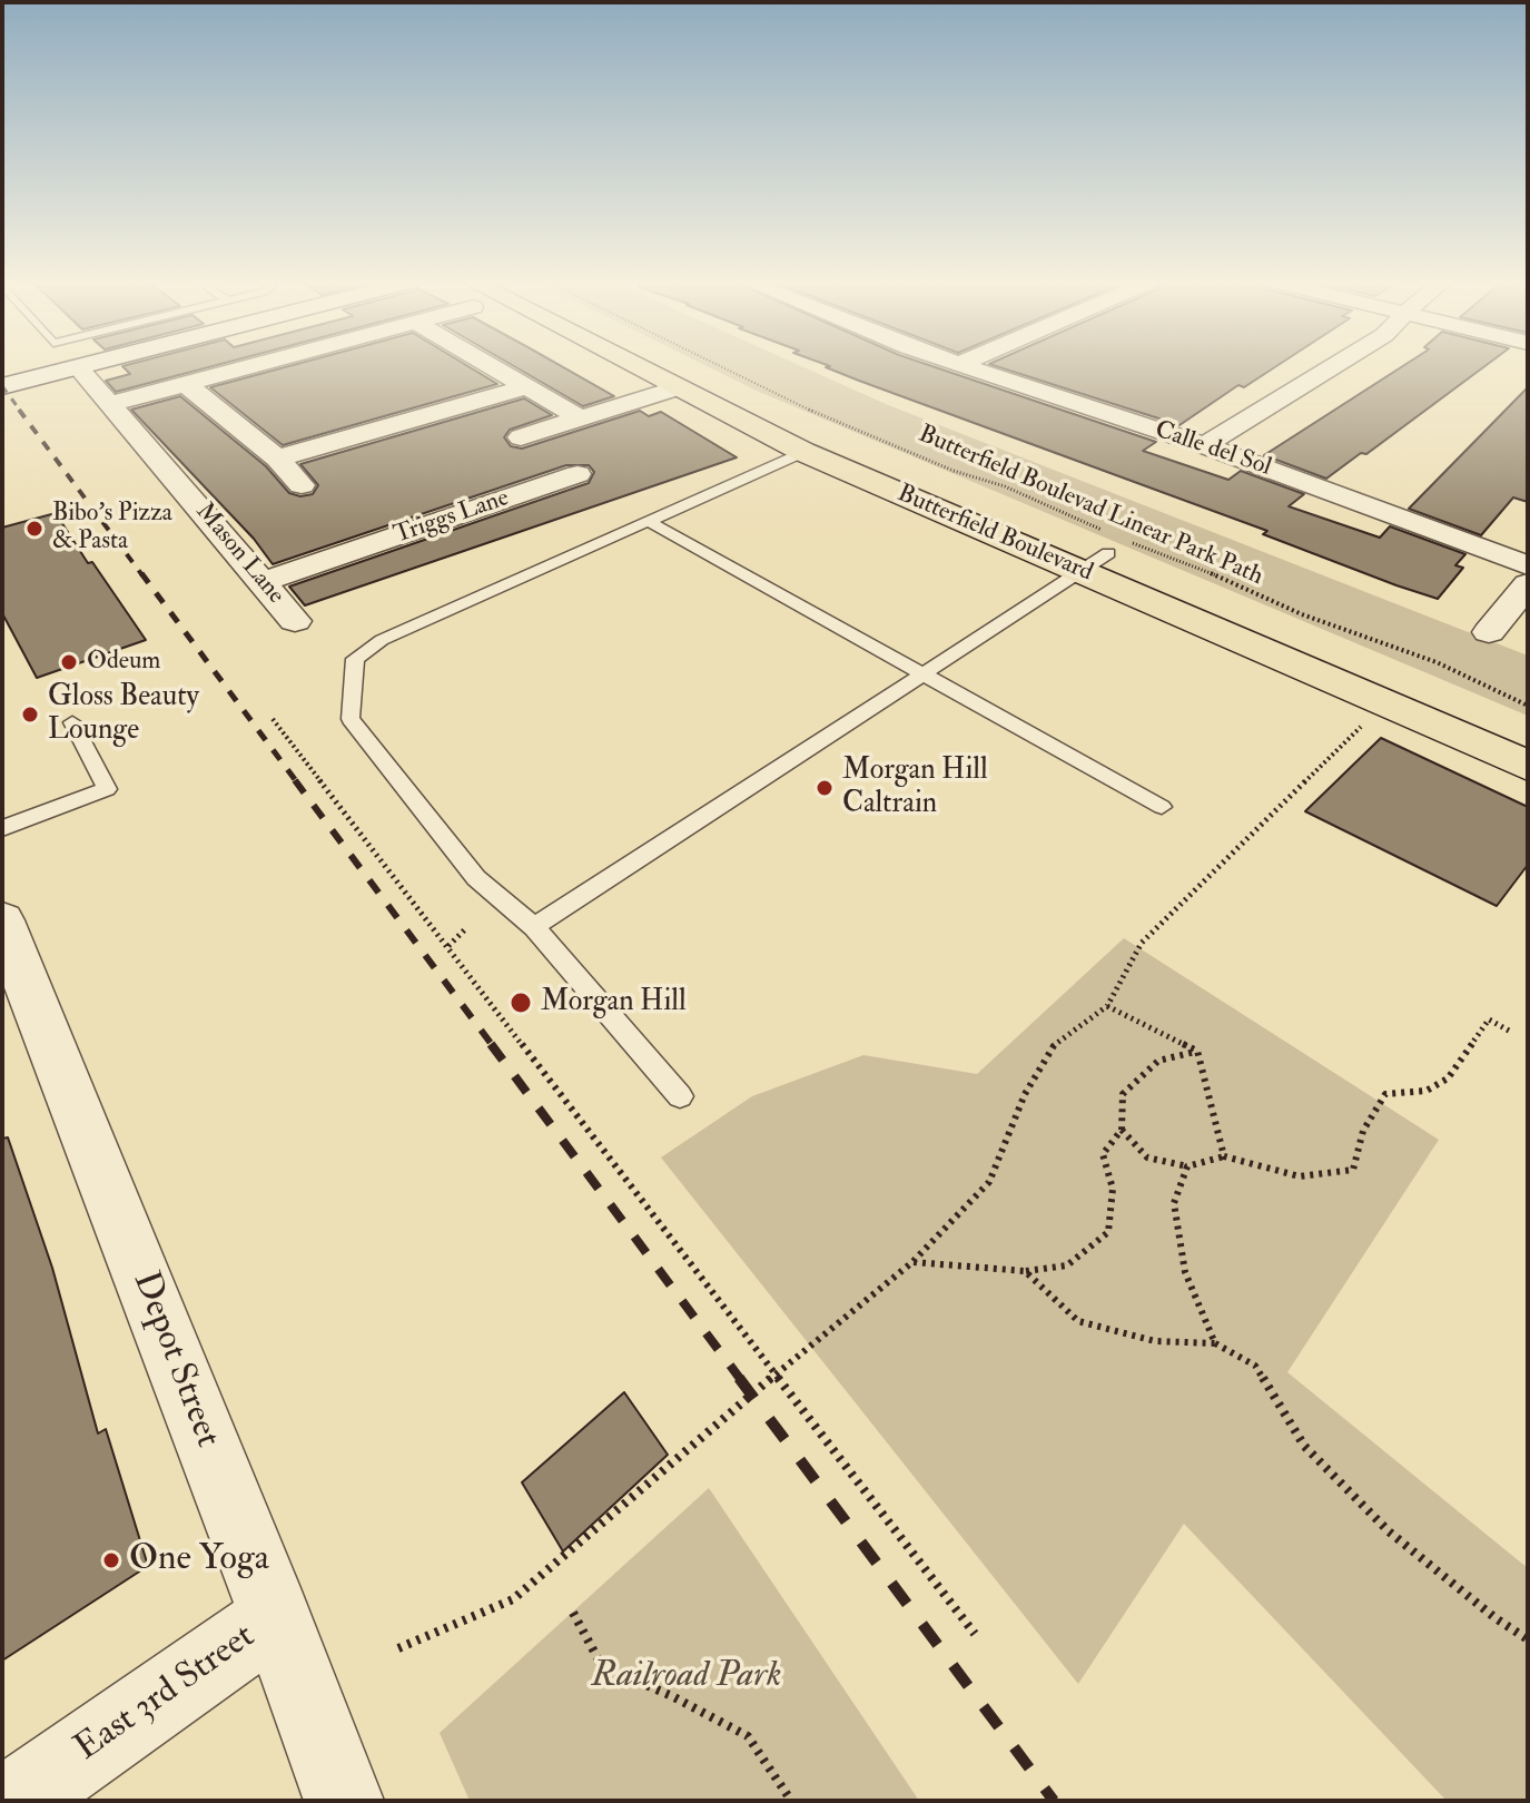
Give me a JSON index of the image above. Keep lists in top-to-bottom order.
{
  "streets": {
    "main road": ["Butterfield Boulevard"],
    "street": [
      "Calle del Sol",
      "Triggs Lane",
      "Mason Lane",
      "Depot Street",
      "East 3rd Street"
    ],
    "path": ["Butterfield Boulevad Linear Park Path"]
  },
  "crossings": [
    ["Butterfield Boulevad Linear Park Path", "Butterfield Boulevard"],
    ["Triggs Lane", "Mason Lane"],
    ["Depot Street", "East 3rd Street"]
  ],
  "parks": ["Railroad Park"],
  "places": [
    "Bibo's Pizza & Pasta",
    "Odeum",
    "Gloss Beauty Lounge",
    "Morgan Hill Caltrain",
    "Morgan Hill",
    "One Yoga"
  ]
}
